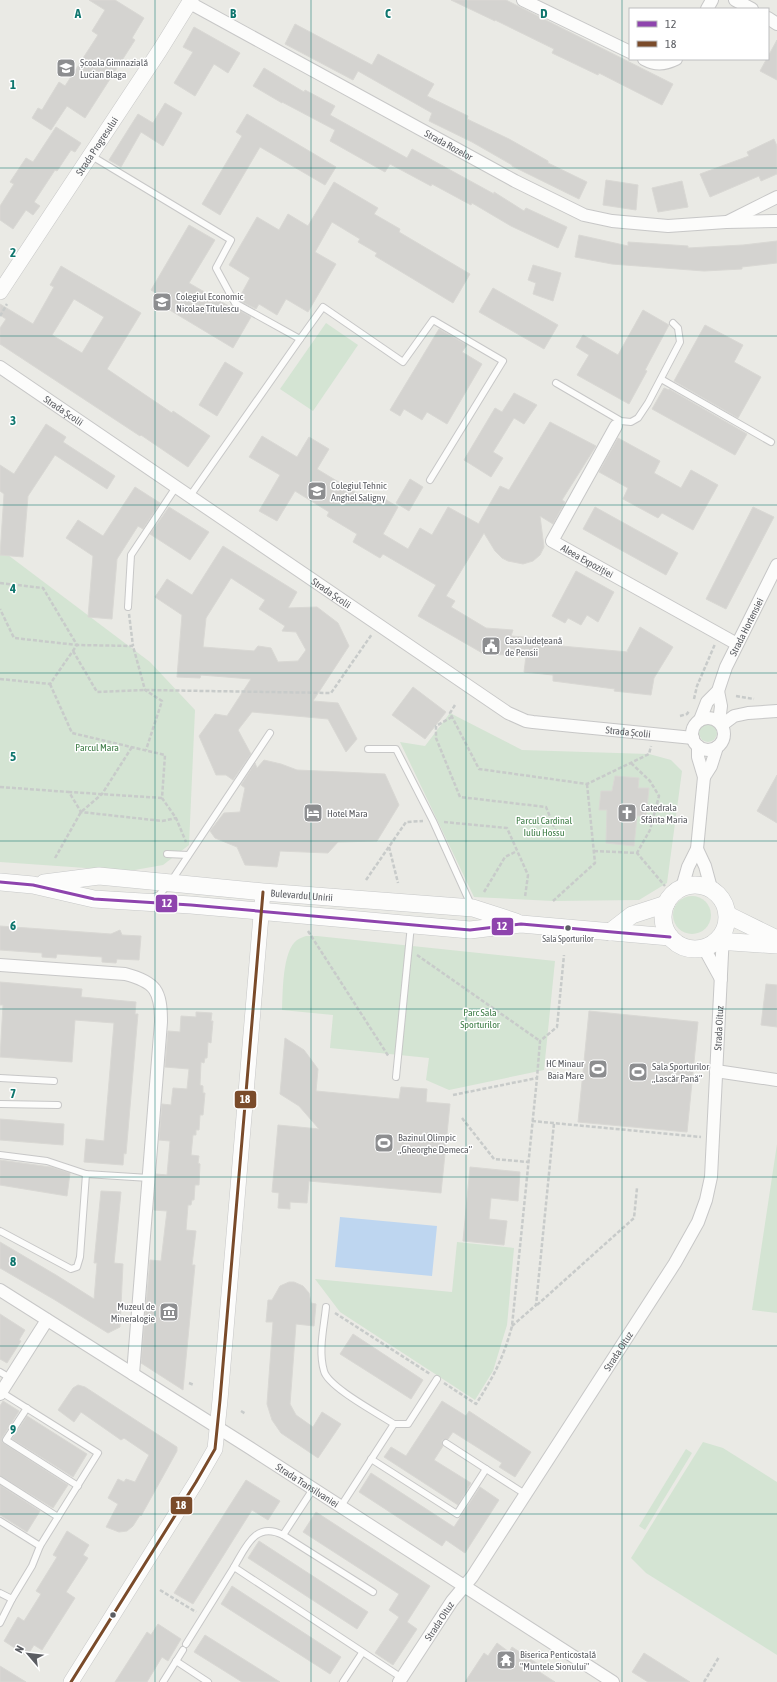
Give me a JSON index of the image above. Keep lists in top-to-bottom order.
{
  "streets": {
    "main road": ["Bulevardul Unirii"],
    "street": [
      "Strada Rozelor",
      "Strada Progresului",
      "Strada Școlii",
      "Aleea Expoziției",
      "Strada Hortensiei",
      "Strada Oituz",
      "Strada Transilvaniei"
    ]
  },
  "crossings": [
    ["Strada Rozelor", "Strada Progresului"],
    ["Strada Școlii", "Strada Hortensiei"],
    ["Aleea Expoziției", "Strada Hortensiei"],
    ["Bulevardul Unirii", "Strada Oituz"],
    ["Strada Oituz", "Strada Transilvaniei"]
  ],
  "parks": ["Parcul Mara", "Parcul Cardinal Iuliu Hossu", "Parc Sala Sporturilor"],
  "places": {
    "school or university": ["Școala Gimnazială Lucian Blaga", "Colegiul Economic Nicolae Titulescu", "Colegiul Tehnic Anghel Saligny"],
    "public building": ["Casa Județeană de Pensii"],
    "hotel": ["Hotel Mara"],
    "church": ["Catedrala Sfânta Maria"],
    "other": ["Sala Sporturilor"],
    "sports": ["HC Minaur Baia Mare", "Sala Sporturilor „Lascăr Pană”", "Bazinul Olimpic „Gheorghe Demeca”"],
    "museum": ["Muzeul de Mineralogie"],
    "temple": ["Biserica Penticostală \"Muntele Sionului\""]
  },
  "lines": ["transit line 12", "transit line 18"],
  "legend": ["12", "18"],
  "north": "top left",
  "grid": {
    "columns": [
      "A",
      "B",
      "C",
      "D"
    ],
    "rows": [
      "1",
      "2",
      "3",
      "4",
      "5",
      "6",
      "7",
      "8",
      "9"
    ]
  }
}
